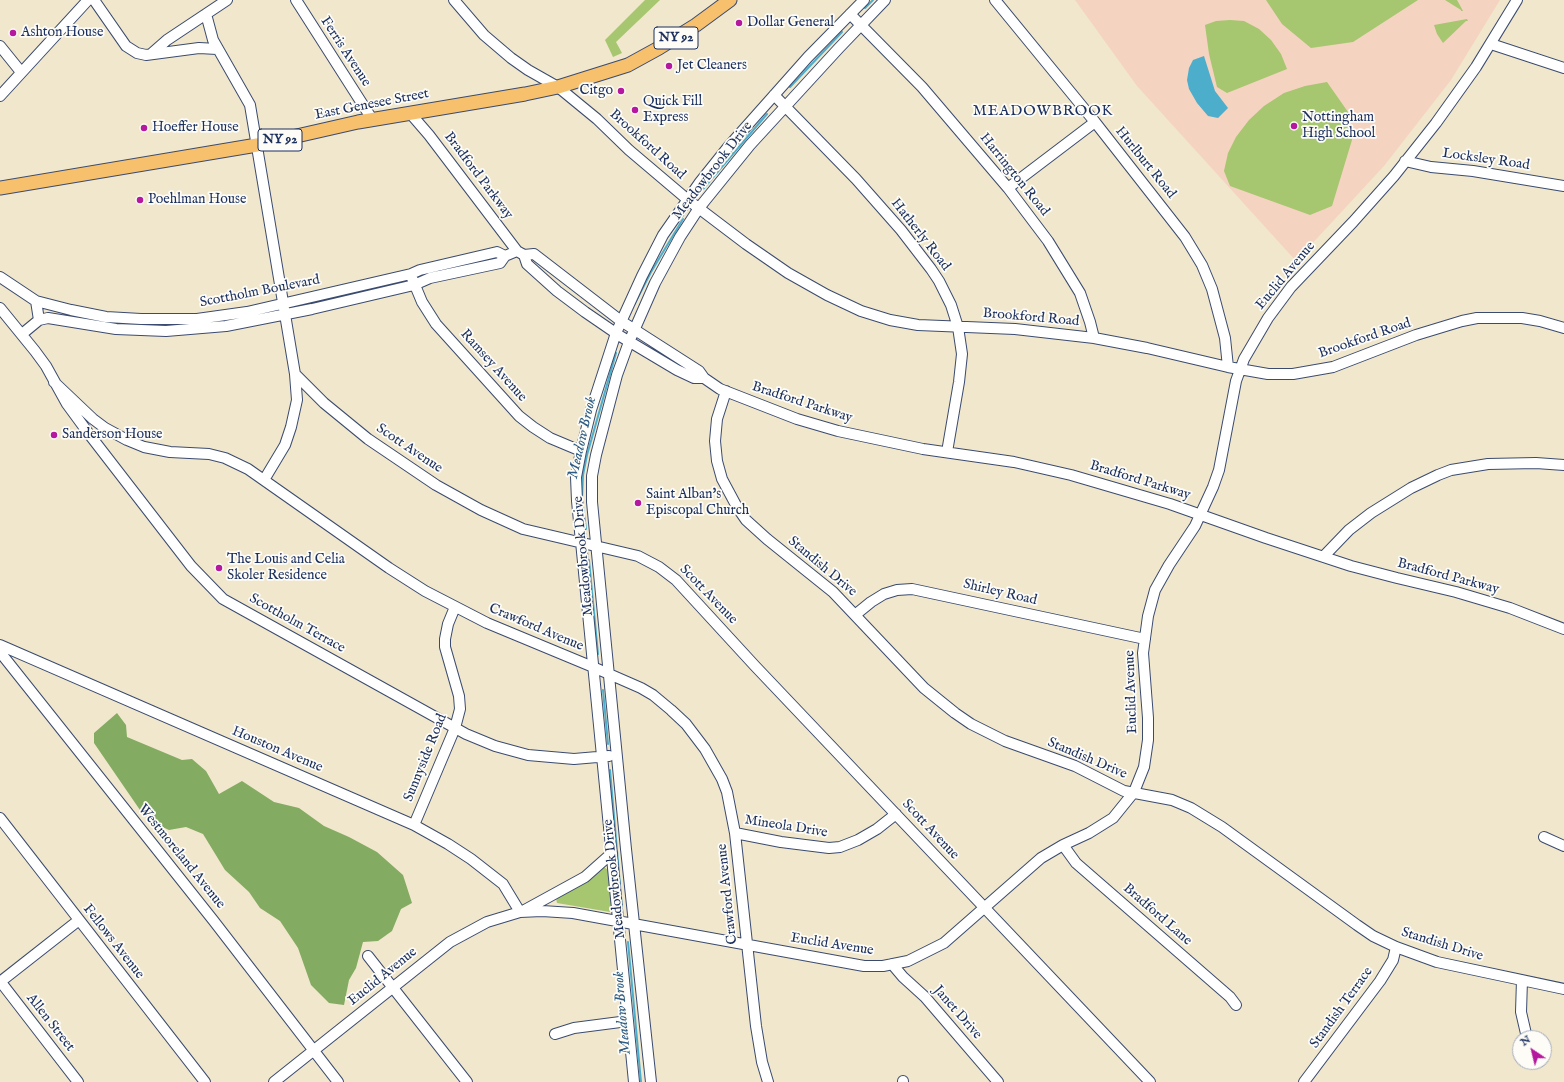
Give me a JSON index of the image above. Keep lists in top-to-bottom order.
{
  "streets": {
    "main road": ["NY 92", "East Genesee Street"],
    "street": [
      "Ferris Avenue",
      "Brookford Road",
      "Locksley Road",
      "Hurlburt Road",
      "Meadowbrook Drive",
      "Harrington Road",
      "Bradford Parkway",
      "Hatherly Road",
      "Euclid Avenue",
      "Scottholm Boulevard",
      "Ramsey Avenue",
      "Scott Avenue",
      "Standish Drive",
      "Shirley Road",
      "Scottholm Terrace",
      "Crawford Avenue",
      "Houston Avenue",
      "Sunnyside Road",
      "Mineola Drive",
      "Westmoreland Avenue",
      "Bradford Lane",
      "Fellows Avenue",
      "Standish Terrace",
      "Janet Drive",
      "Allen Street"
    ]
  },
  "crossings": [
    ["Ferris Avenue", "East Genesee Street"],
    ["East Genesee Street", "Brookford Road"],
    ["East Genesee Street", "Bradford Parkway"],
    ["Brookford Road", "Hurlburt Road"],
    ["Brookford Road", "Meadowbrook Drive"],
    ["Brookford Road", "Harrington Road"],
    ["Brookford Road", "Hatherly Road"],
    ["Brookford Road", "Euclid Avenue"],
    ["Locksley Road", "Euclid Avenue"],
    ["Meadowbrook Drive", "Harrington Road"],
    ["Meadowbrook Drive", "Bradford Parkway"],
    ["Meadowbrook Drive", "Hatherly Road"],
    ["Meadowbrook Drive", "Euclid Avenue"],
    ["Meadowbrook Drive", "Ramsey Avenue"],
    ["Meadowbrook Drive", "Scott Avenue"],
    ["Meadowbrook Drive", "Scottholm Terrace"],
    ["Meadowbrook Drive", "Crawford Avenue"],
    ["Bradford Parkway", "Hatherly Road"],
    ["Bradford Parkway", "Euclid Avenue"],
    ["Bradford Parkway", "Scottholm Boulevard"],
    ["Bradford Parkway", "Standish Drive"],
    ["Euclid Avenue", "Scott Avenue"],
    ["Euclid Avenue", "Standish Drive"],
    ["Euclid Avenue", "Shirley Road"],
    ["Euclid Avenue", "Crawford Avenue"],
    ["Euclid Avenue", "Houston Avenue"],
    ["Euclid Avenue", "Westmoreland Avenue"],
    ["Euclid Avenue", "Bradford Lane"],
    ["Euclid Avenue", "Janet Drive"],
    ["Scottholm Boulevard", "Ramsey Avenue"],
    ["Scott Avenue", "Mineola Drive"],
    ["Standish Drive", "Shirley Road"],
    ["Standish Drive", "Standish Terrace"],
    ["Scottholm Terrace", "Crawford Avenue"],
    ["Scottholm Terrace", "Sunnyside Road"],
    ["Crawford Avenue", "Sunnyside Road"],
    ["Crawford Avenue", "Mineola Drive"],
    ["Houston Avenue", "Sunnyside Road"]
  ],
  "districts": ["MEADOWBROOK"],
  "water": ["Meadow Brook"],
  "places": [
    "Dollar General",
    "Ashton House",
    "Jet Cleaners",
    "Citgo",
    "Quick Fill Express",
    "Nottingham High School",
    "Hoeffer House",
    "Poehlman House",
    "Sanderson House",
    "Saint Alban's Episcopal Church",
    "The Louis and Celia Skoler Residence"
  ],
  "north": "top left"
}
